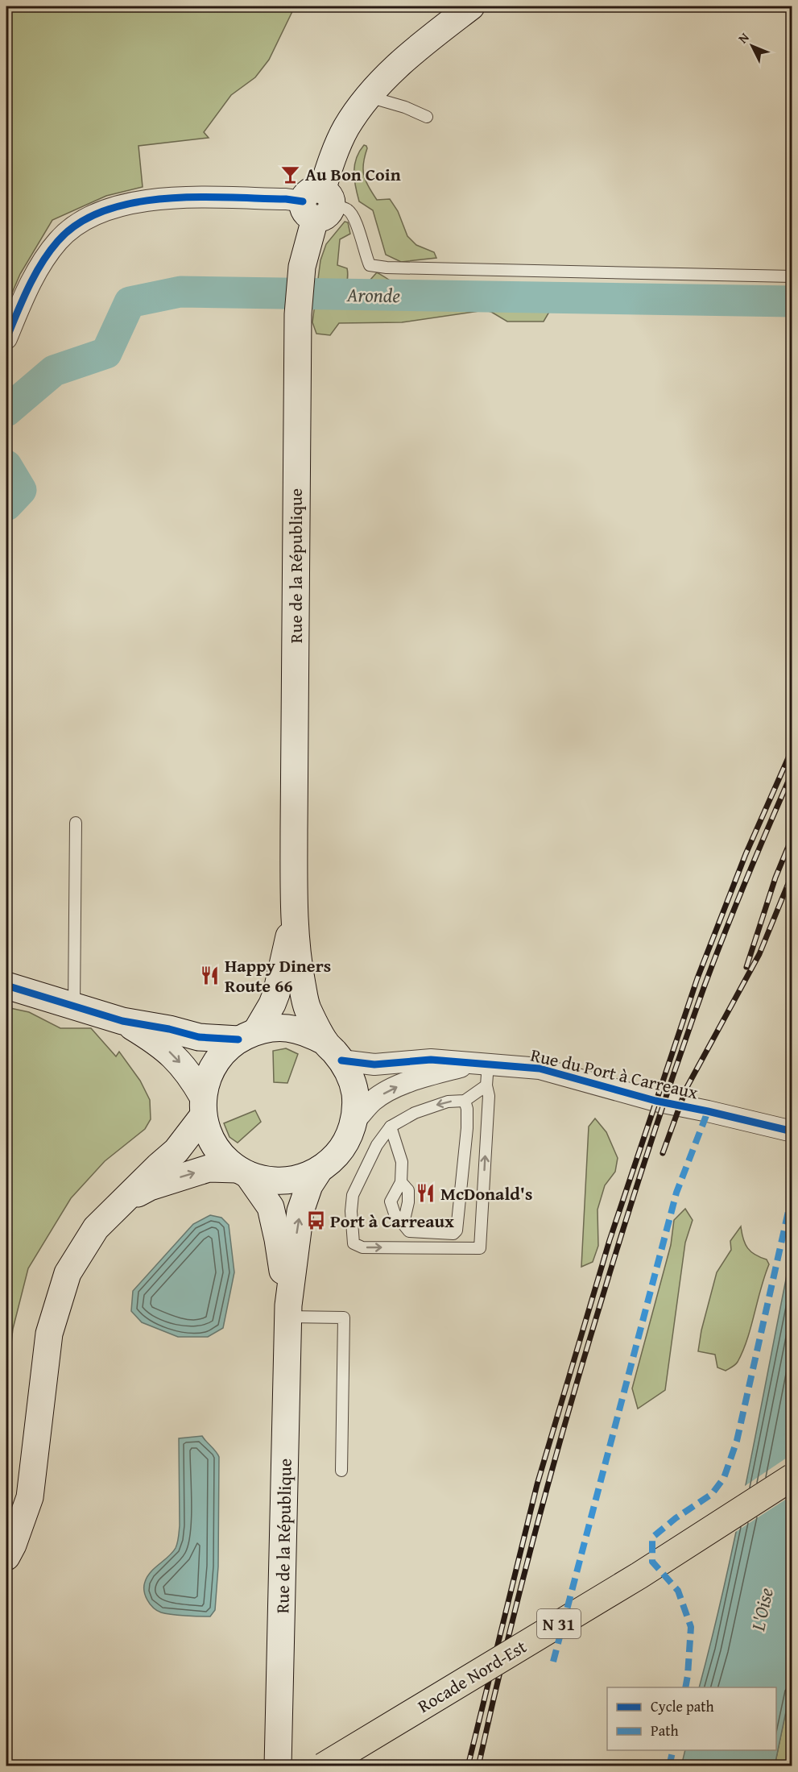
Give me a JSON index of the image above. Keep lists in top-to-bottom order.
{
  "streets": {
    "main road": ["Rue de la République", "N 31", "Rocade Nord-Est"],
    "street": ["Rue du Port à Carreaux"]
  },
  "crossings": [
    ["Rue de la République", "Rue du Port à Carreaux"]
  ],
  "water": ["Aronde", "L'Oise"],
  "places": {
    "bar": ["Au Bon Coin"],
    "restaurant": ["Happy Diners Route 66", "McDonald's"],
    "bus stop": ["Port à Carreaux"]
  },
  "legend": ["Cycle path", "Path"],
  "north": "top left"
}
